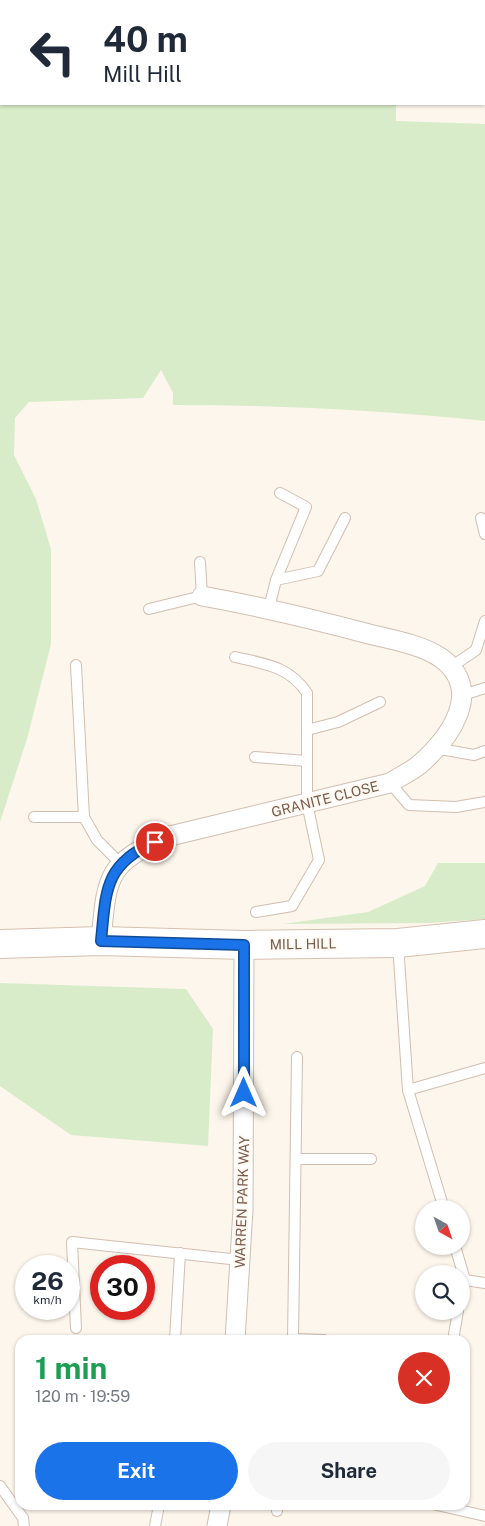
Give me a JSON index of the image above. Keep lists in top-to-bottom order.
{
  "streets": {
    "main road": ["MILL HILL"],
    "street": ["GRANITE CLOSE", "WARREN PARK WAY"]
  },
  "crossings": [
    ["GRANITE CLOSE", "MILL HILL"],
    ["MILL HILL", "WARREN PARK WAY"]
  ],
  "north": "bottom right",
  "page": {
    "turn": ["40 m", "Mill Hill"],
    "speed": "26 km/h",
    "limit": "30",
    "heading": ["1 min", "120 m · 19:59"],
    "buttons": ["Exit", "Share"]
  }
}
